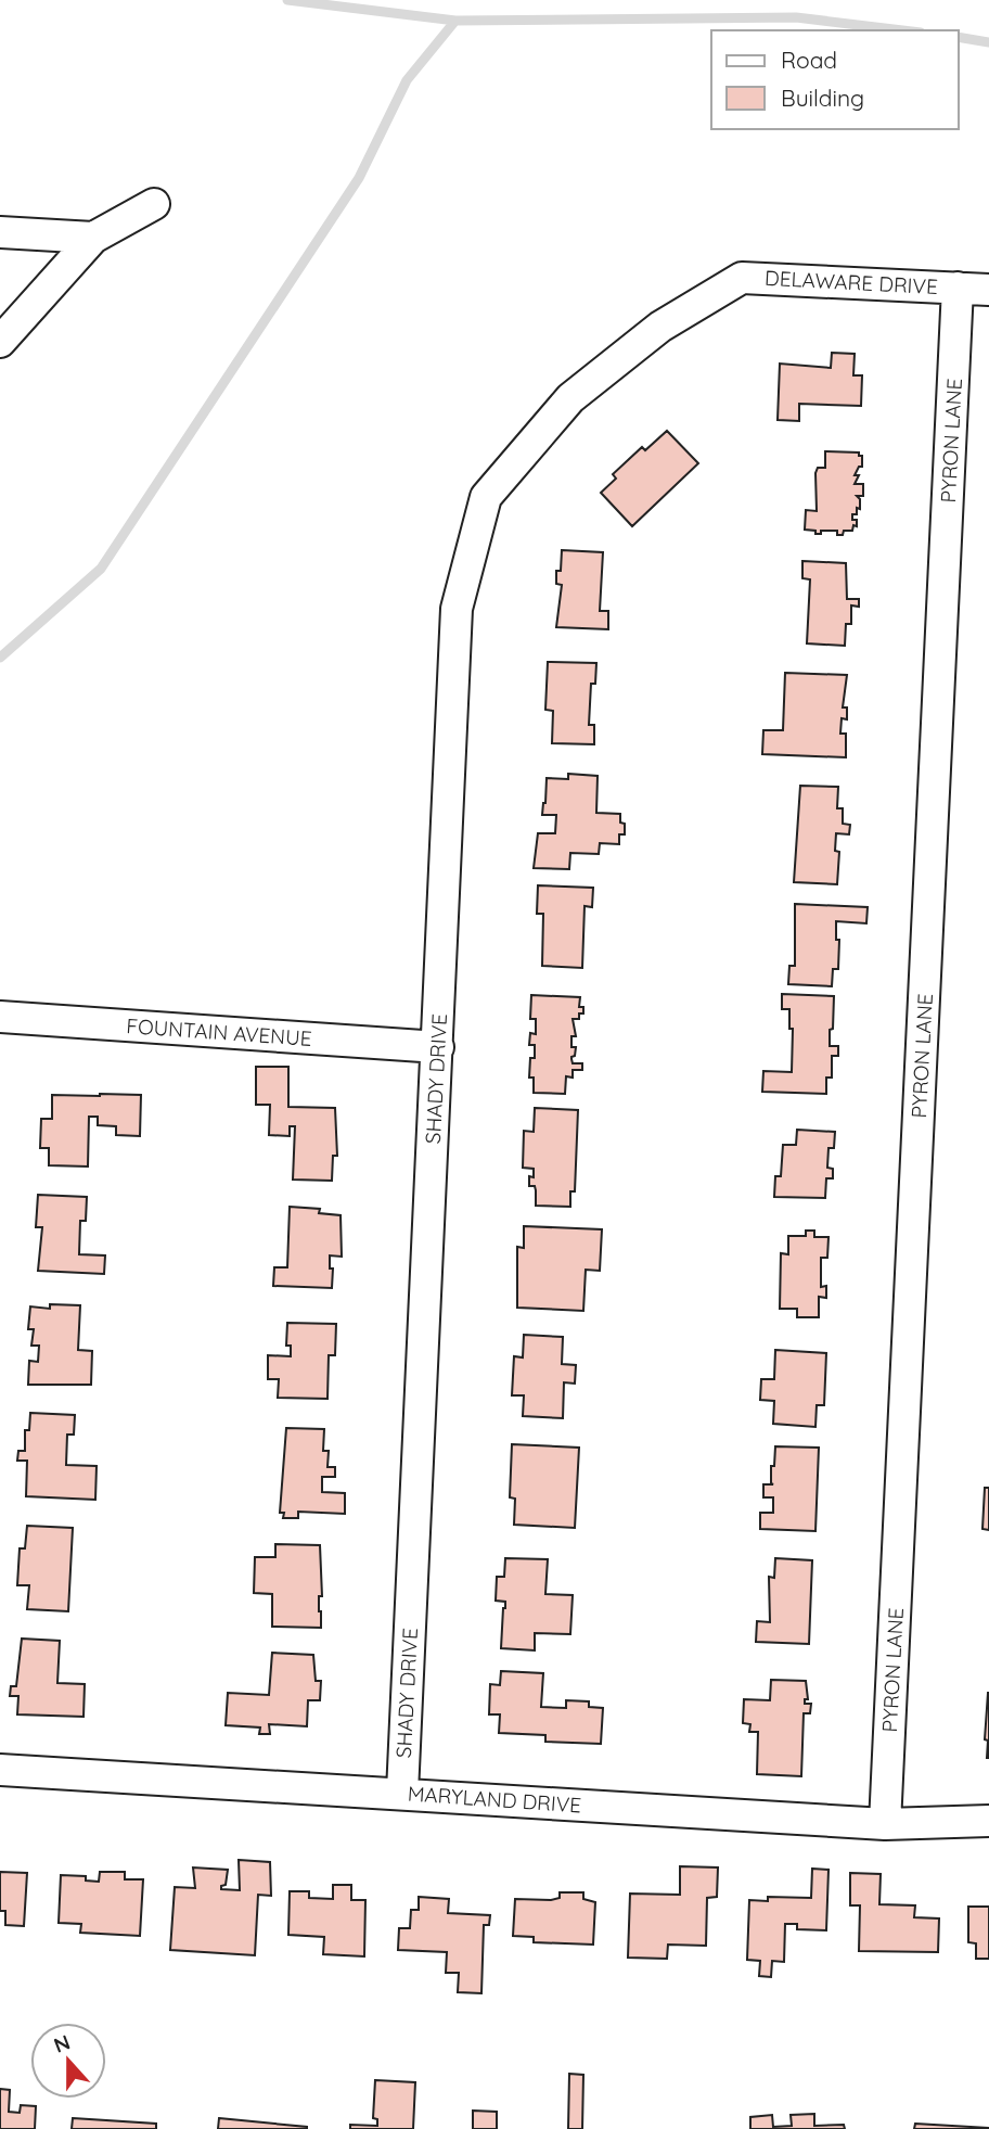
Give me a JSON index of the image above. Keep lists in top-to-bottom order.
{
  "streets": {
    "street": [
      "DELAWARE DRIVE",
      "PYRON LANE",
      "FOUNTAIN AVENUE",
      "SHADY DRIVE",
      "MARYLAND DRIVE"
    ]
  },
  "crossings": [
    ["DELAWARE DRIVE", "PYRON LANE"],
    ["DELAWARE DRIVE", "SHADY DRIVE"],
    ["PYRON LANE", "MARYLAND DRIVE"],
    ["FOUNTAIN AVENUE", "SHADY DRIVE"],
    ["SHADY DRIVE", "MARYLAND DRIVE"]
  ],
  "legend": ["Road", "Building"],
  "north": "top"
}
